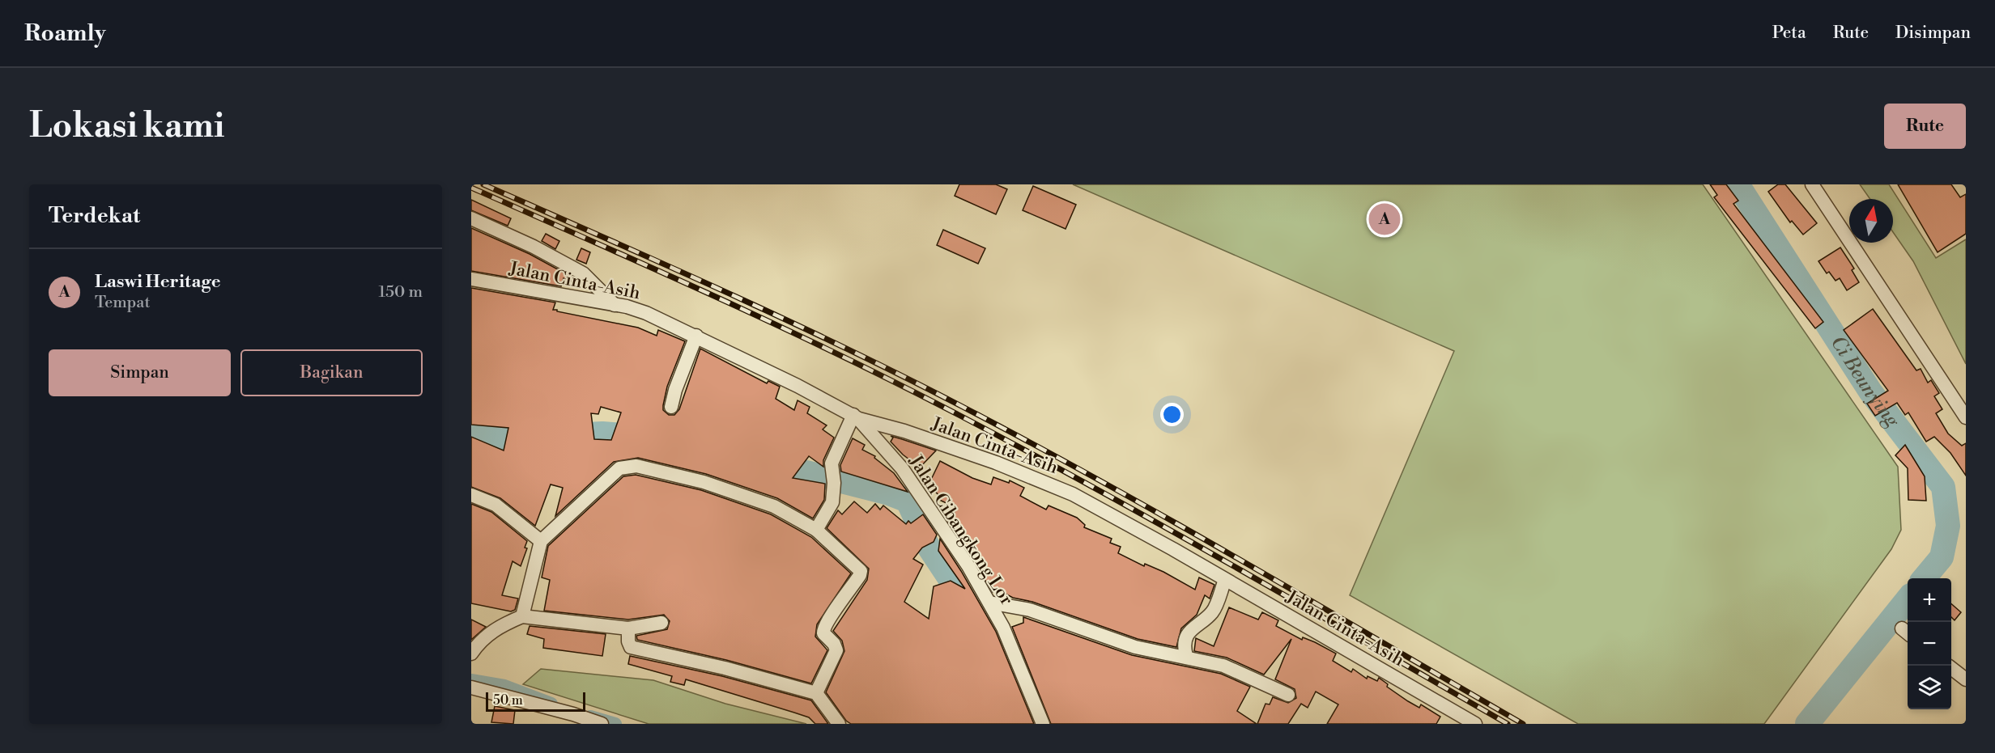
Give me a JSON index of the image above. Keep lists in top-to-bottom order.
{
  "streets": {
    "street": ["Jalan Cinta-Asih", "Jalan Cibangkong Lor"]
  },
  "crossings": [
    ["Jalan Cinta-Asih", "Jalan Cibangkong Lor"]
  ],
  "water": ["Ci Beunying"],
  "scale_bar": "50 m",
  "north": "top",
  "page": {
    "header": "Roamly",
    "nav": ["Peta", "Rute", "Disimpan"],
    "buttons": [
      "Rute",
      ["Simpan", "Bagikan"]
    ],
    "title": "Lokasi kami",
    "heading": "Terdekat",
    "pins": "A",
    "list": [
      {
        "mark": "A",
        "name": "Laswi Heritage",
        "note": "Tempat",
        "value": "150 m"
      }
    ],
    "map_buttons": ["+", "−"],
    "scale": "50 m"
  }
}
